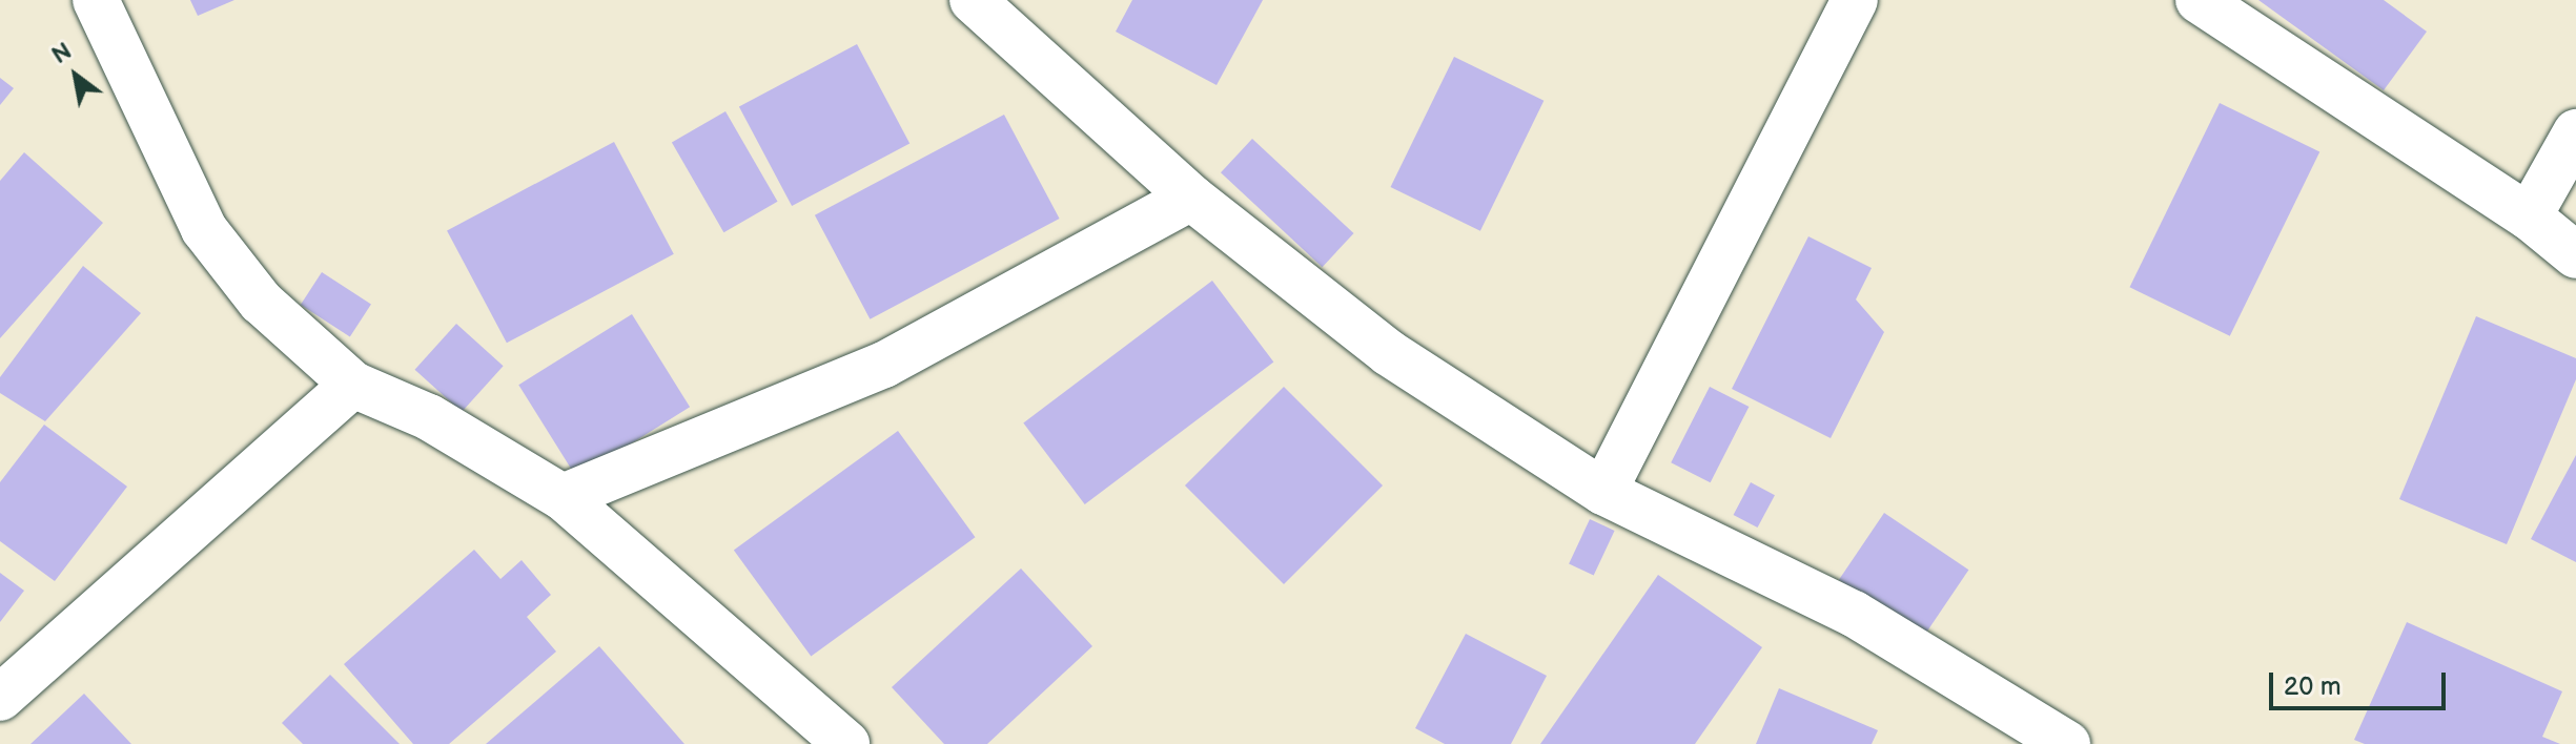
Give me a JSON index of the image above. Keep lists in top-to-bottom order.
{
  "scale_bar": "20 m",
  "north": "top left"
}
